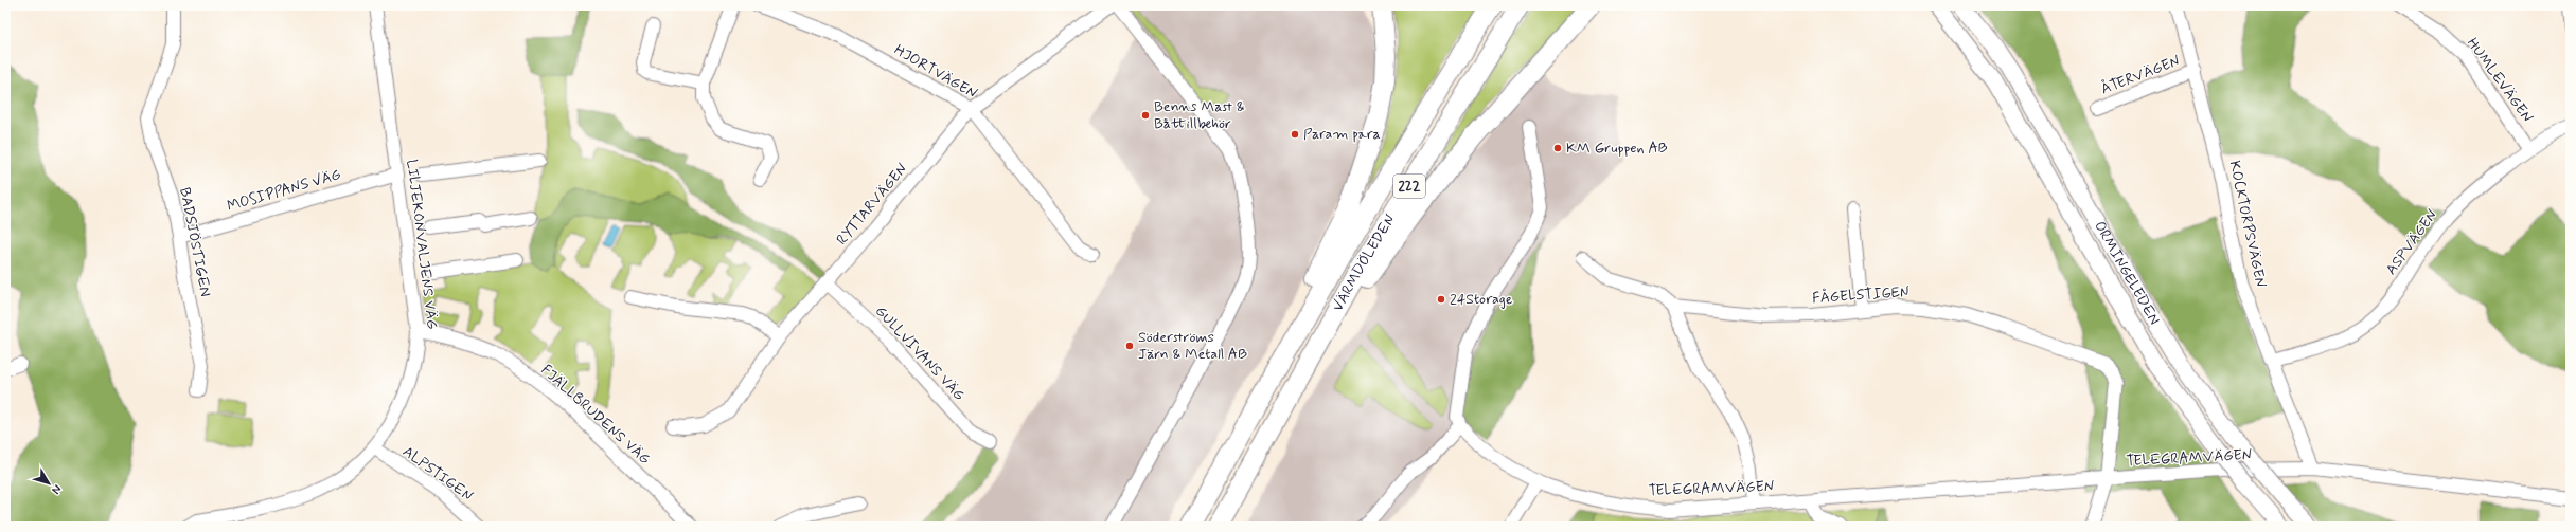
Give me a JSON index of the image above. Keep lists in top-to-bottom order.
{
  "streets": {
    "highway": ["222", "VÄRMDÖLEDEN"],
    "main road": ["ORMINGELEDEN"],
    "street": [
      "HJORTVÄGEN",
      "ÅTERVÄGEN",
      "HUMLEVÄGEN",
      "MOSIPPANS VÄG",
      "RYTTARVÄGEN",
      "KOCKTORPSVÄGEN",
      "BADSJÖSTIGEN",
      "ASPVÄGEN",
      "LILJEKONVALJENS VÄG",
      "FÅGELSTIGEN",
      "GULLVIVANS VÄG",
      "FJÄLLBRUDENS VÄG",
      "TELEGRAMVÄGEN",
      "ALPSTIGEN"
    ]
  },
  "crossings": [
    ["HJORTVÄGEN", "RYTTARVÄGEN"],
    ["ÅTERVÄGEN", "KOCKTORPSVÄGEN"],
    ["HUMLEVÄGEN", "ASPVÄGEN"],
    ["MOSIPPANS VÄG", "BADSJÖSTIGEN"],
    ["MOSIPPANS VÄG", "LILJEKONVALJENS VÄG"],
    ["RYTTARVÄGEN", "GULLVIVANS VÄG"],
    ["KOCKTORPSVÄGEN", "ASPVÄGEN"],
    ["KOCKTORPSVÄGEN", "TELEGRAMVÄGEN"],
    ["LILJEKONVALJENS VÄG", "FJÄLLBRUDENS VÄG"],
    ["LILJEKONVALJENS VÄG", "ALPSTIGEN"],
    ["FÅGELSTIGEN", "TELEGRAMVÄGEN"]
  ],
  "places": [
    "Benns Mast & Båttillbehör",
    "Param para",
    "KM Gruppen AB",
    "24Storage",
    "Söderströms Järn & Metall AB"
  ],
  "north": "bottom right"
}
